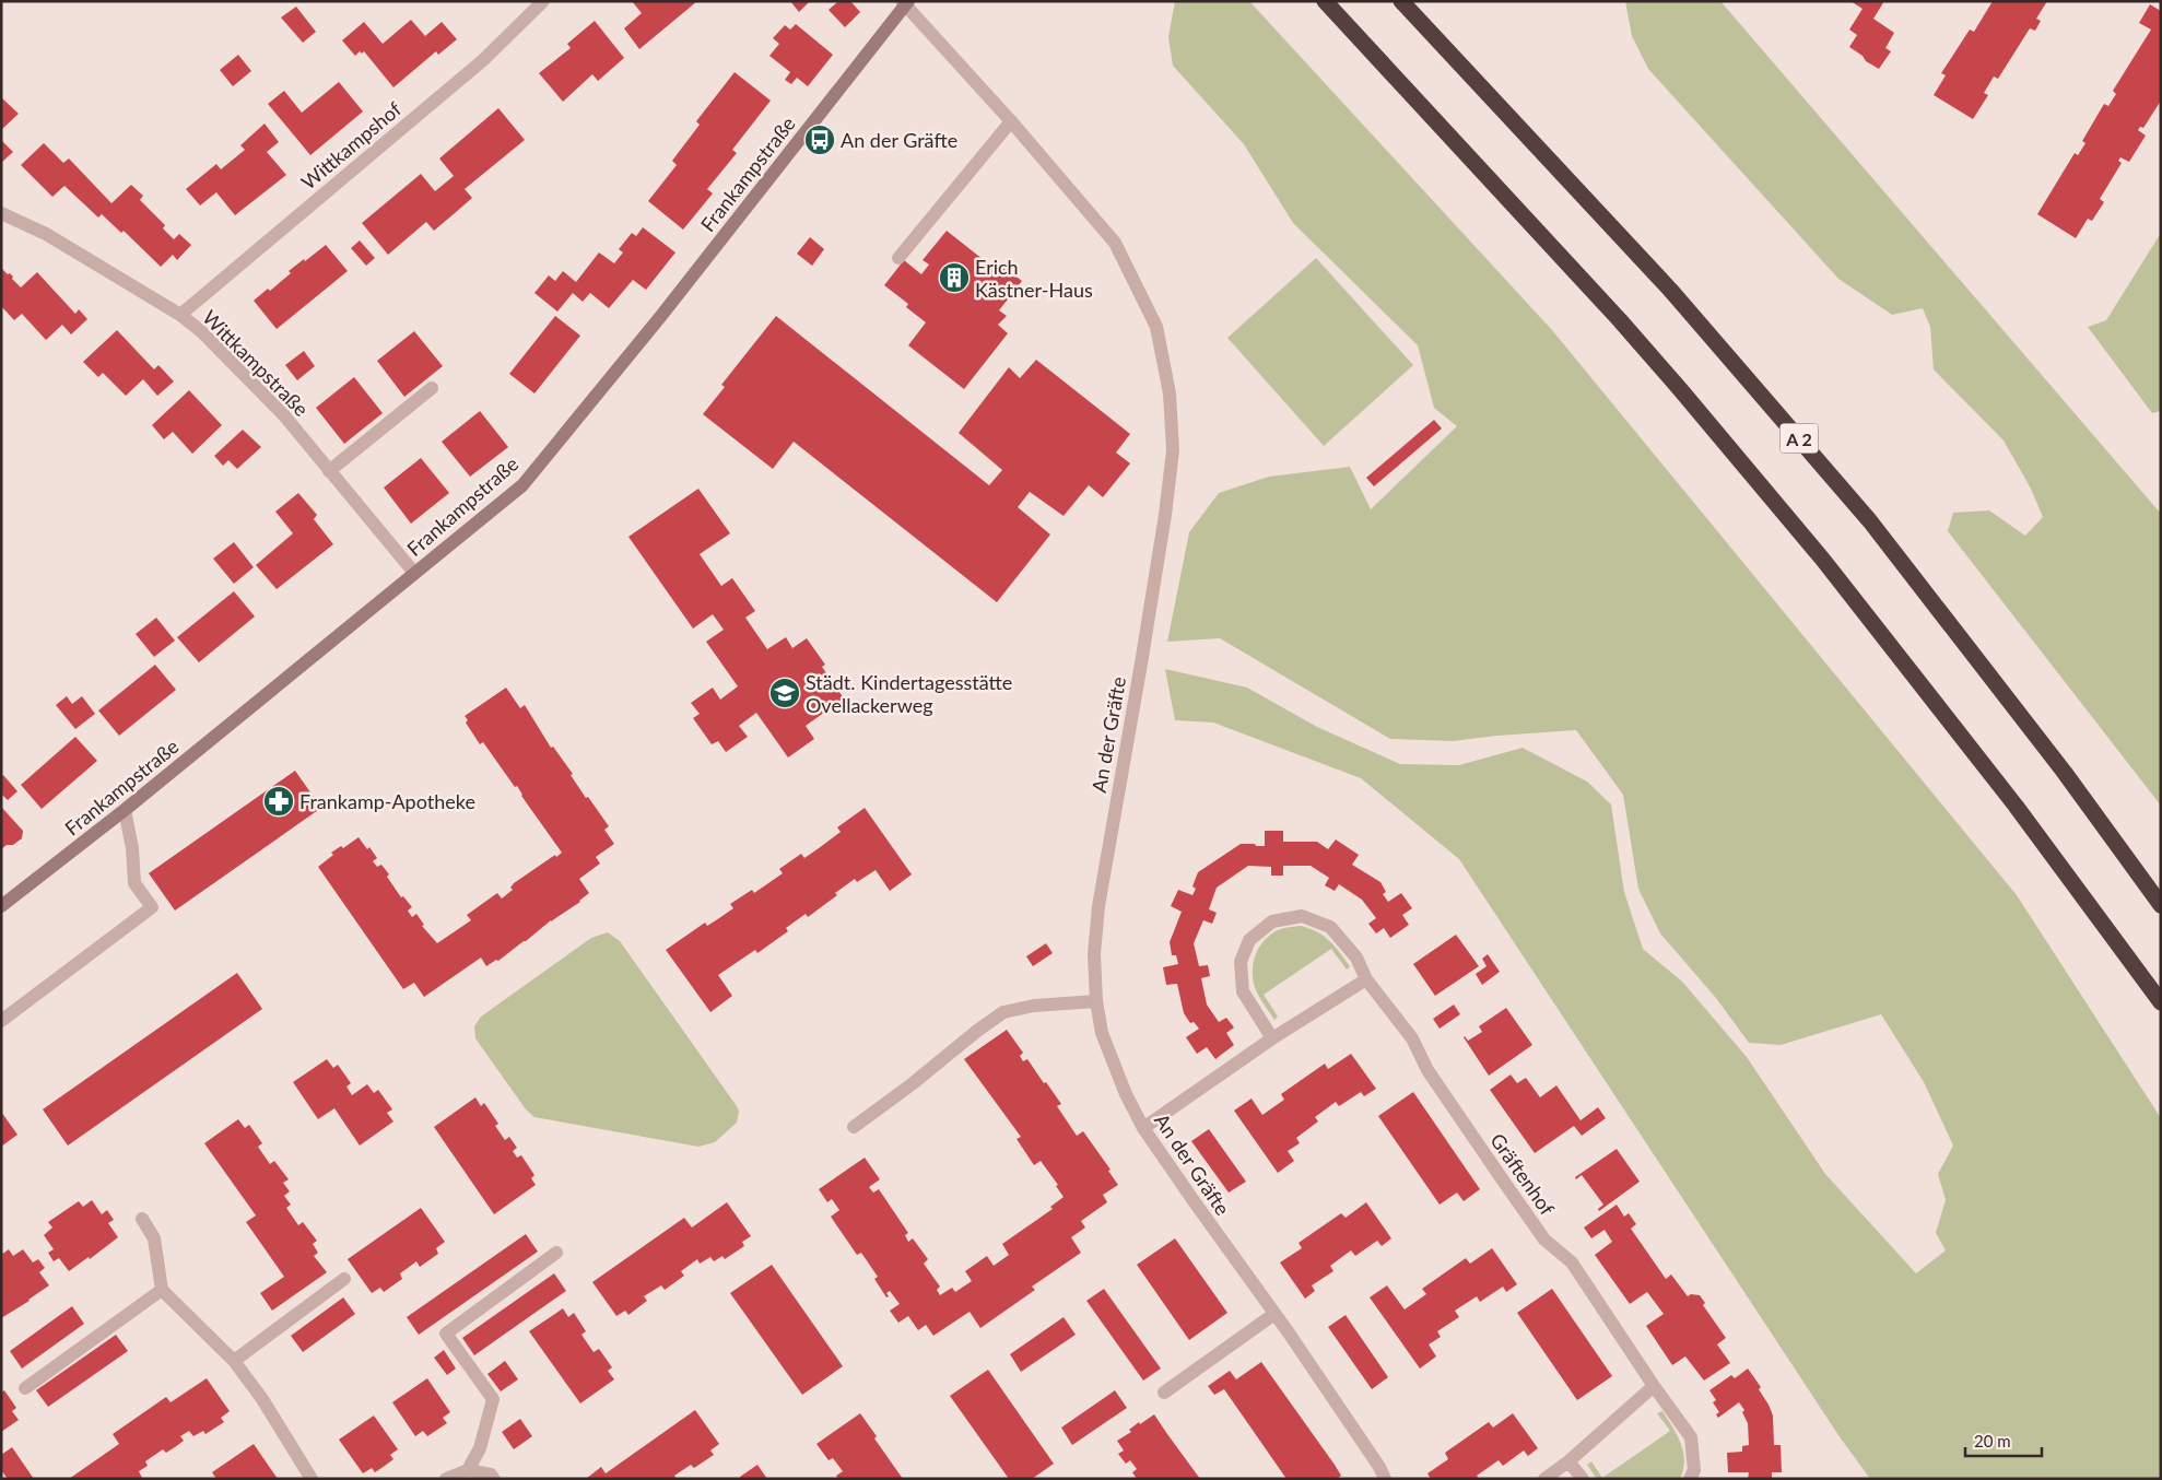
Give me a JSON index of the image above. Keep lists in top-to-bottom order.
{
  "streets": {
    "highway": ["A 2"],
    "street": [
      "Wittkampshof",
      "Frankampstraße",
      "Wittkampstraße",
      "An der Gräfte",
      "Gräftenhof"
    ]
  },
  "crossings": [
    ["Wittkampshof", "Wittkampstraße"],
    ["Frankampstraße", "Wittkampstraße"],
    ["Frankampstraße", "An der Gräfte"]
  ],
  "places": {
    "bus stop": ["An der Gräfte"],
    "building": ["Erich Kästner-Haus"],
    "school or university": ["Städt. Kindertagesstätte Ovellackerweg"],
    "pharmacy": ["Frankamp-Apotheke"]
  },
  "scale_bar": "20 m"
}
